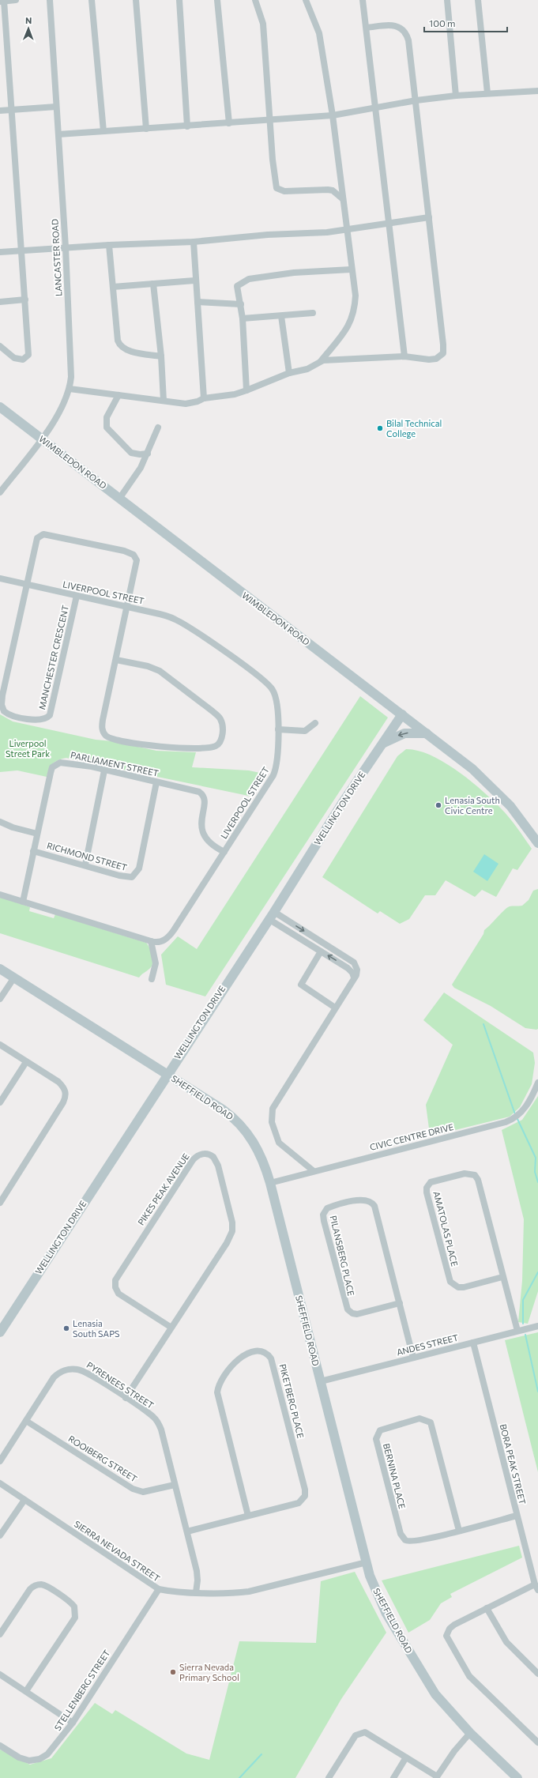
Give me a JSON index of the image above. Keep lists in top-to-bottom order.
{
  "streets": {
    "street": [
      "LANCASTER ROAD",
      "WIMBLEDON ROAD",
      "LIVERPOOL STREET",
      "MANCHESTER CRESCENT",
      "PARLIAMENT STREET",
      "WELLINGTON DRIVE",
      "RICHMOND STREET",
      "SHEFFIELD ROAD",
      "CIVIC CENTRE DRIVE",
      "PIKES PEAK AVENUE",
      "AMATOLAS PLACE",
      "PILANSBERG PLACE",
      "ANDES STREET",
      "PYRENEES STREET",
      "PIKETBERG PLACE",
      "ROOIBERG STREET",
      "BORA PEAK STREET",
      "BERNINA PLACE",
      "SIERRA NEVADA STREET",
      "STELLENBERG STREET"
    ]
  },
  "crossings": [
    ["LANCASTER ROAD", "WIMBLEDON ROAD"],
    ["WIMBLEDON ROAD", "WELLINGTON DRIVE"],
    ["LIVERPOOL STREET", "MANCHESTER CRESCENT"],
    ["LIVERPOOL STREET", "PARLIAMENT STREET"],
    ["PARLIAMENT STREET", "RICHMOND STREET"],
    ["WELLINGTON DRIVE", "SHEFFIELD ROAD"],
    ["SHEFFIELD ROAD", "CIVIC CENTRE DRIVE"],
    ["SHEFFIELD ROAD", "ANDES STREET"],
    ["SHEFFIELD ROAD", "SIERRA NEVADA STREET"],
    ["PIKES PEAK AVENUE", "PYRENEES STREET"],
    ["AMATOLAS PLACE", "ANDES STREET"],
    ["PILANSBERG PLACE", "ANDES STREET"],
    ["ANDES STREET", "BORA PEAK STREET"],
    ["PYRENEES STREET", "PIKETBERG PLACE"],
    ["PYRENEES STREET", "ROOIBERG STREET"],
    ["PYRENEES STREET", "SIERRA NEVADA STREET"],
    ["BORA PEAK STREET", "BERNINA PLACE"],
    ["SIERRA NEVADA STREET", "STELLENBERG STREET"]
  ],
  "parks": ["Liverpool Street Park"],
  "places": [
    "Bilal Technical College",
    "Lenasia South Civic Centre",
    "Lenasia South SAPS",
    "Sierra Nevada Primary School"
  ],
  "scale_bar": "100 m",
  "north": "top"
}
